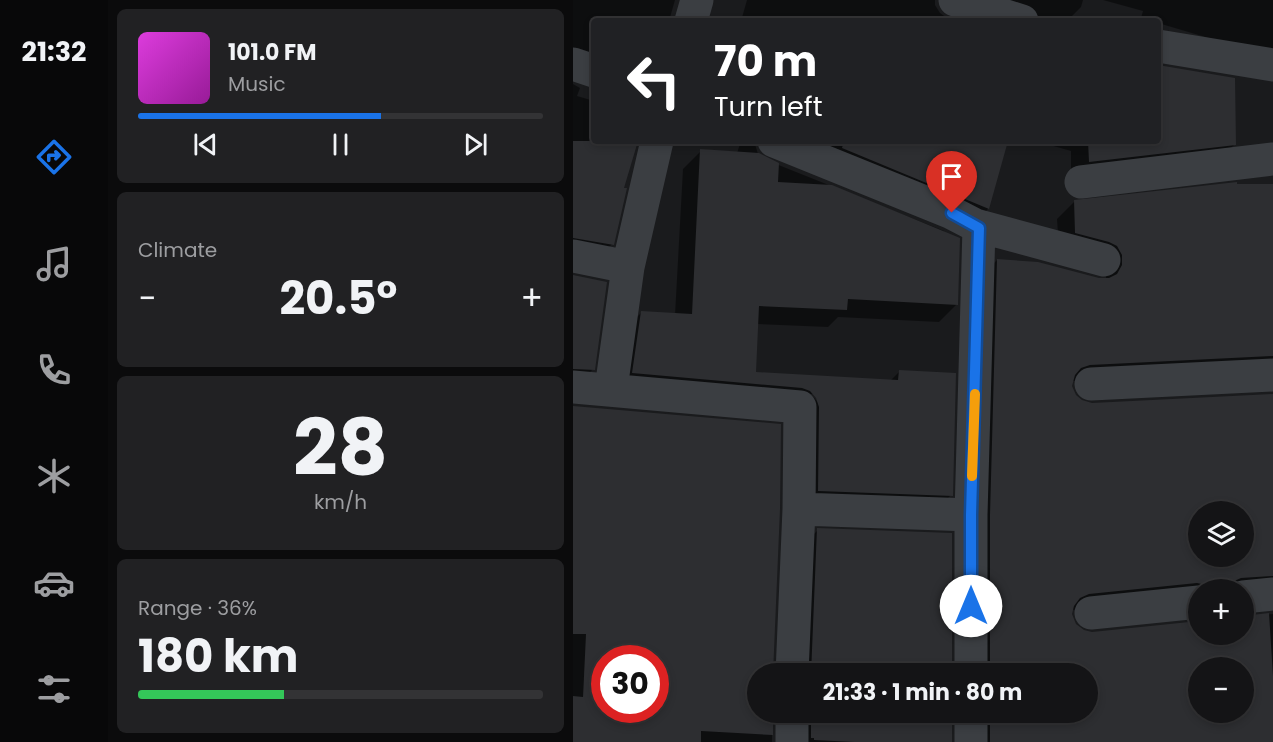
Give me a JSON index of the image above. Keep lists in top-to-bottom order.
{
  "page": {
    "tabs": "21:32",
    "turn": ["70 m", "Turn left"],
    "song": ["101.0 FM", "Music"],
    "tile": [
      "Climate",
      ["28", "km/h"],
      ["Range · 36%", "180 km"]
    ],
    "heat": ["−", "20.5°", "+"],
    "map_buttons": ["+", "−"],
    "limit": "30",
    "trip": "21:33 · 1 min · 80 m"
  }
}
